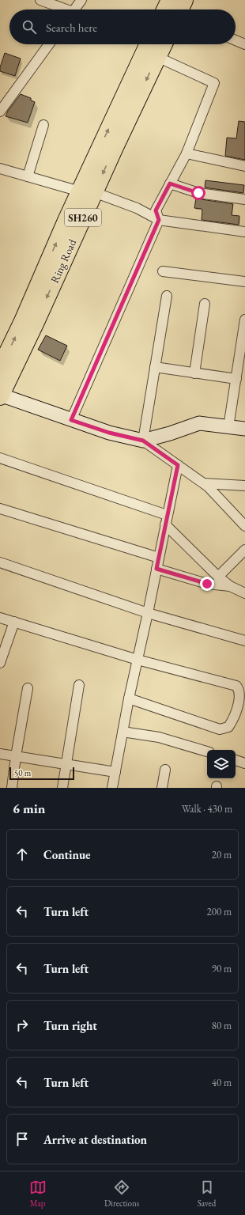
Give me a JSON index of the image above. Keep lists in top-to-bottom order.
{
  "streets": {
    "highway": ["SH260", "Ring Road"]
  },
  "scale_bar": "50 m",
  "page": {
    "search": "Search here",
    "scale": "50 m",
    "heading": ["6 min", "Walk · 430 m"],
    "list": [
      ["Continue", "20 m"],
      ["Turn left", "200 m"],
      ["Turn left", "90 m"],
      ["Turn right", "80 m"],
      ["Turn left", "40 m"],
      "Arrive at destination"
    ],
    "nav": ["Map", "Directions", "Saved"]
  }
}
